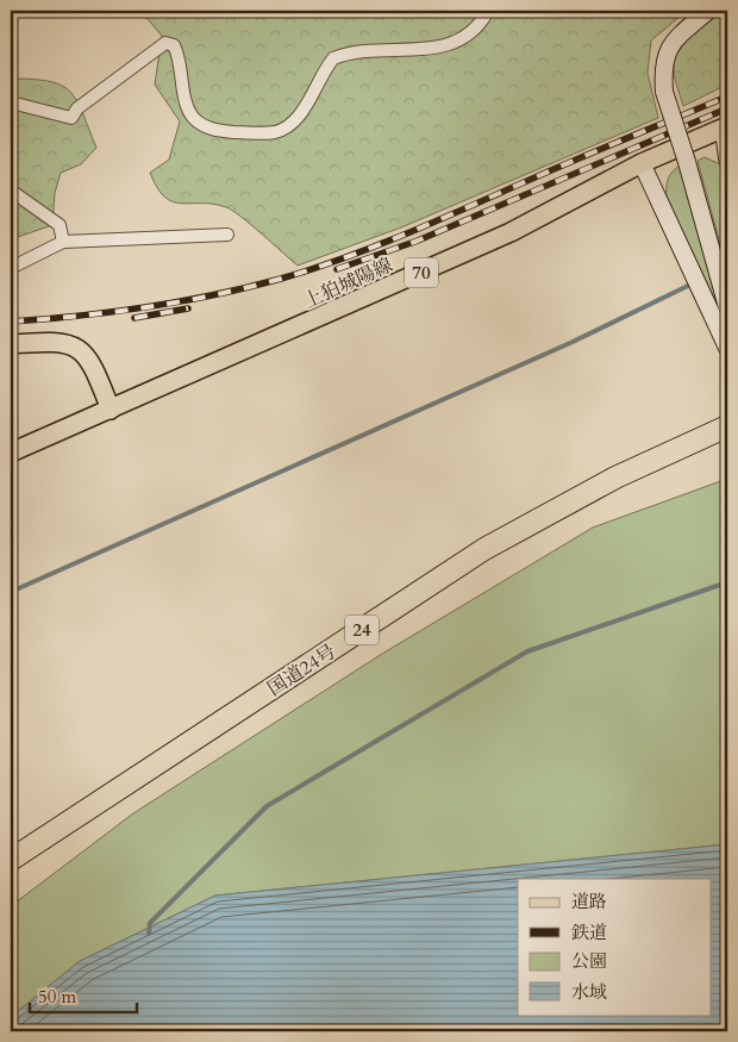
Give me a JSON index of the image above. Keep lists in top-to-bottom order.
{
  "streets": {
    "highway": ["24", "国道24号"],
    "main road": ["70", "上狛城陽線"]
  },
  "legend": [
    "道路",
    "鉄道",
    "公園",
    "水域"
  ],
  "scale_bar": "50 m"
}
